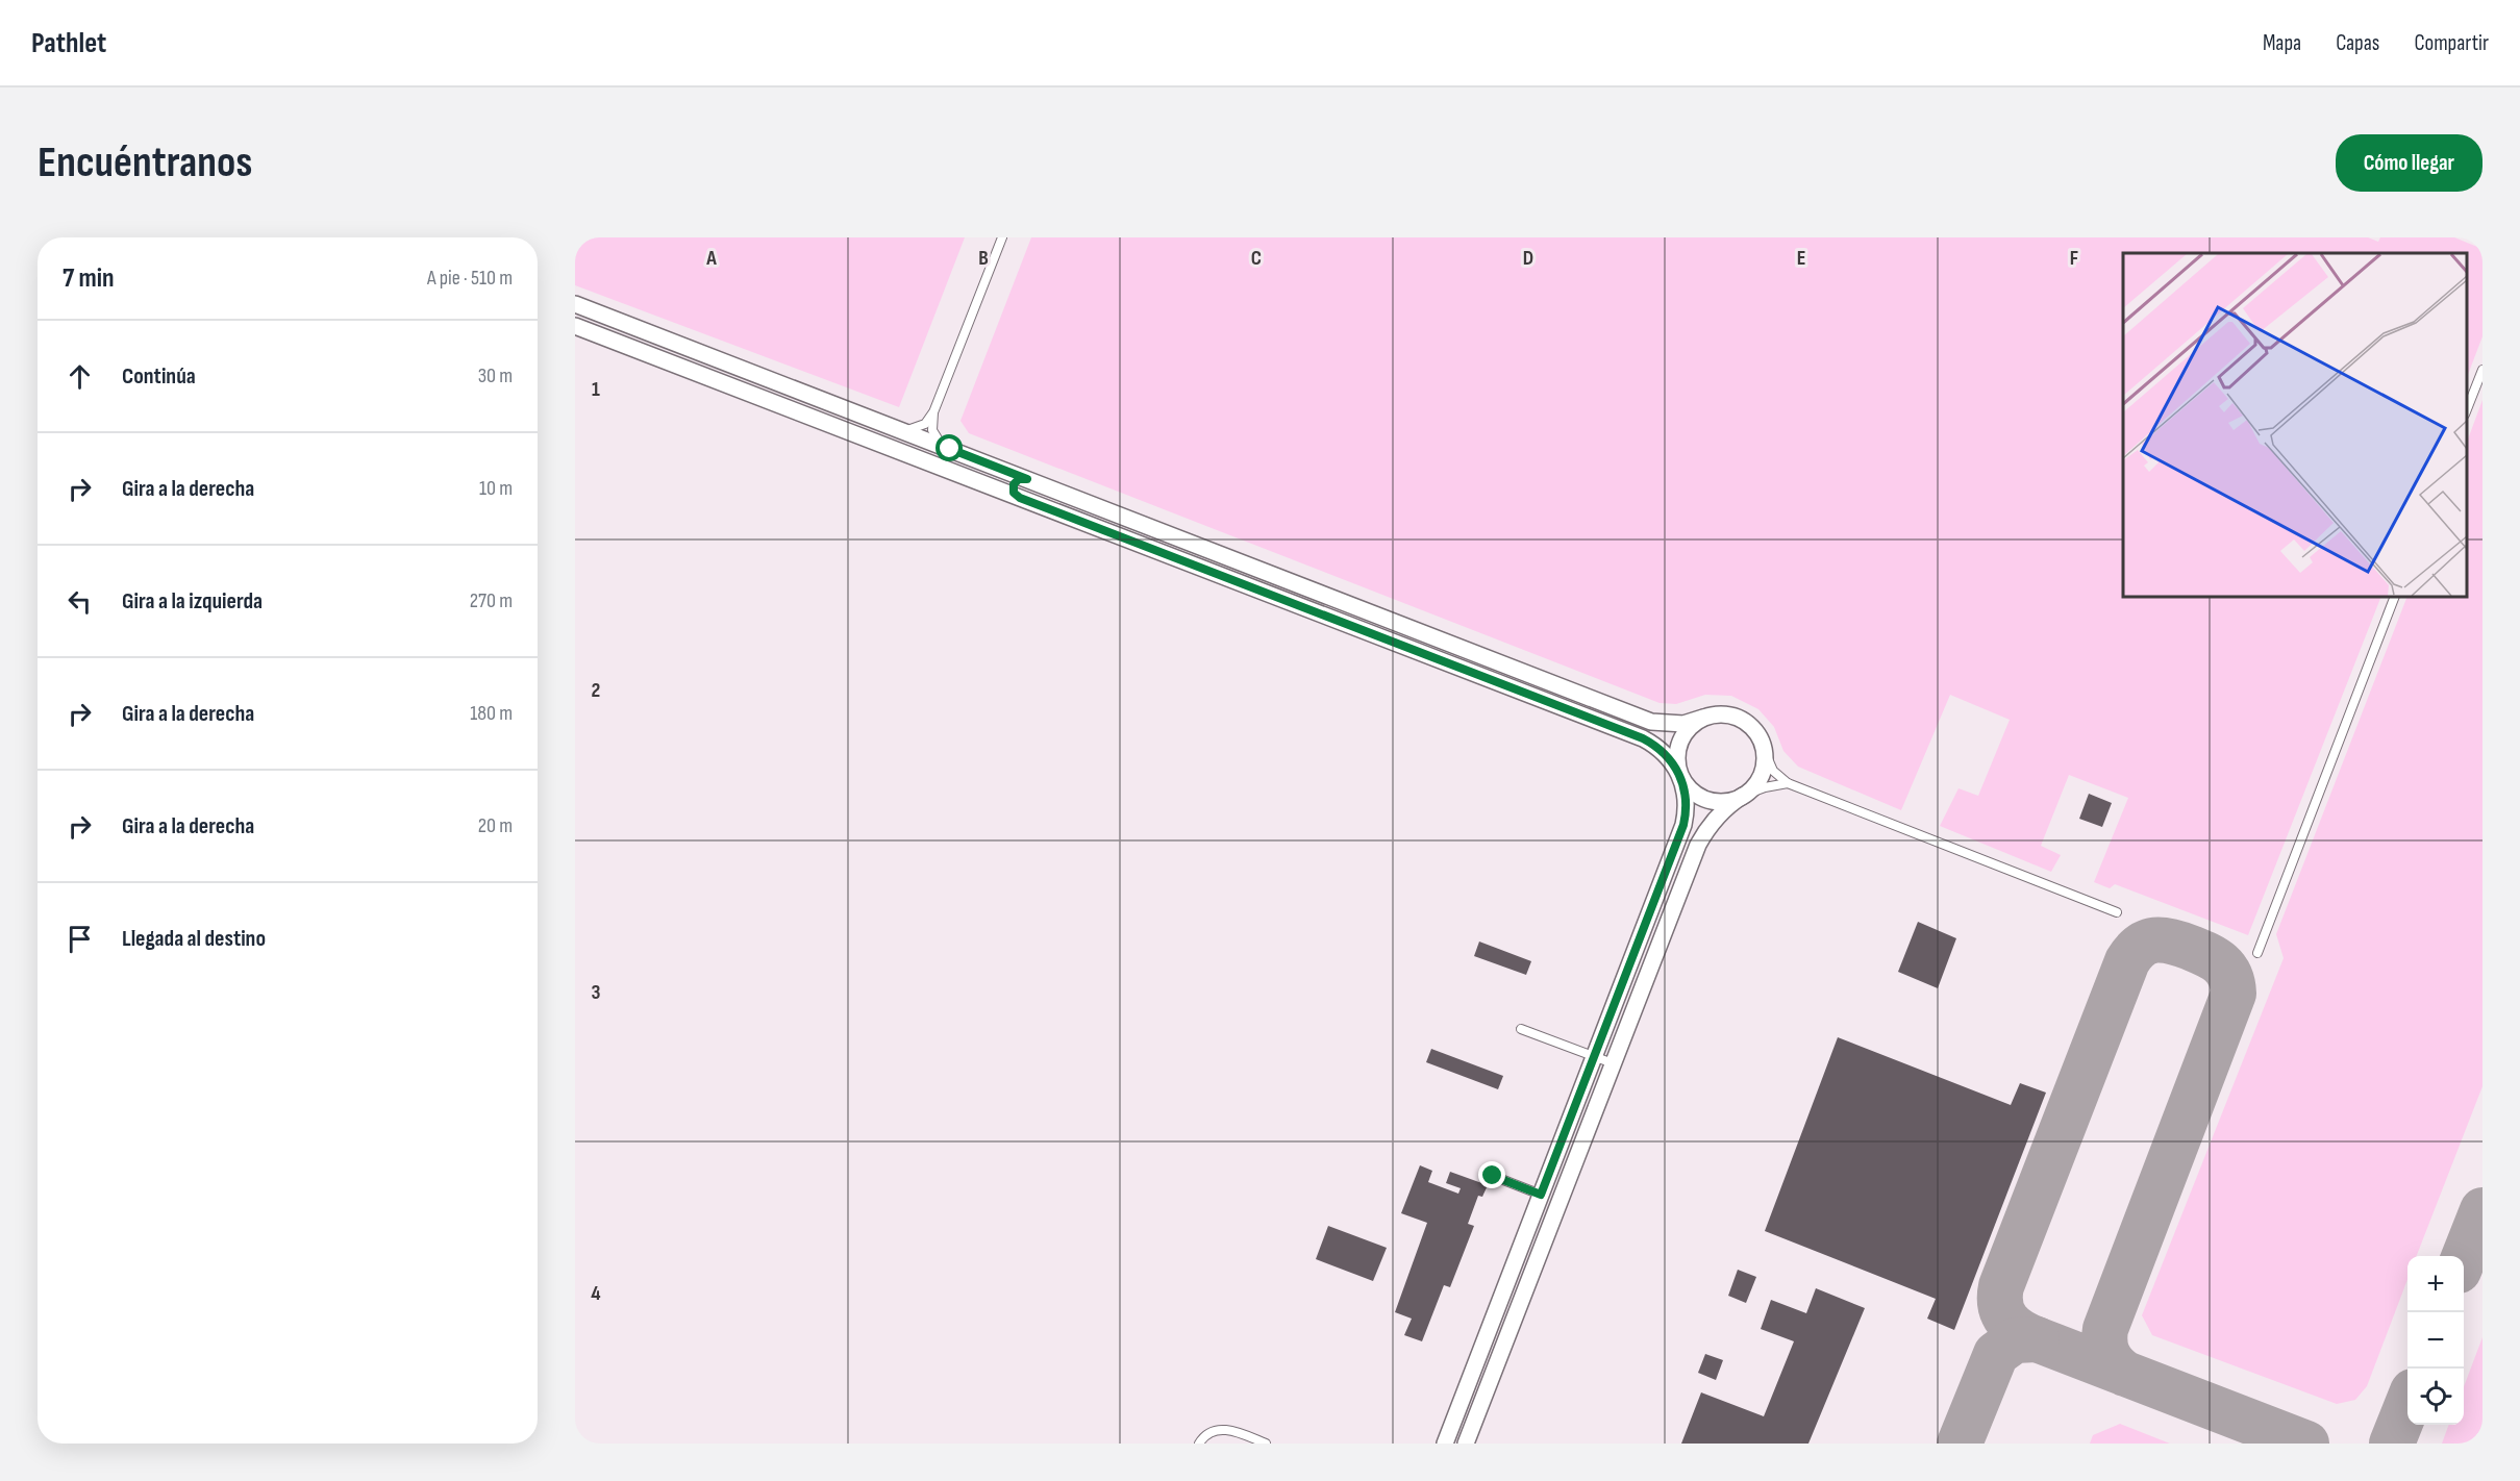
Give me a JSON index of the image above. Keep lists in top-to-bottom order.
{
  "page": {
    "header": "Pathlet",
    "nav": ["Mapa", "Capas", "Compartir"],
    "buttons": "Cómo llegar",
    "title": "Encuéntranos",
    "heading": ["7 min", "A pie · 510 m"],
    "list": [
      ["Continúa", "30 m"],
      ["Gira a la derecha", "10 m"],
      ["Gira a la izquierda", "270 m"],
      ["Gira a la derecha", "180 m"],
      ["Gira a la derecha", "20 m"],
      "Llegada al destino"
    ],
    "map_buttons": ["+", "−"]
  },
  "grid": {
    "columns": [
      "A",
      "B",
      "C",
      "D",
      "E",
      "F"
    ],
    "rows": [
      "1",
      "2",
      "3",
      "4"
    ]
  }
}
